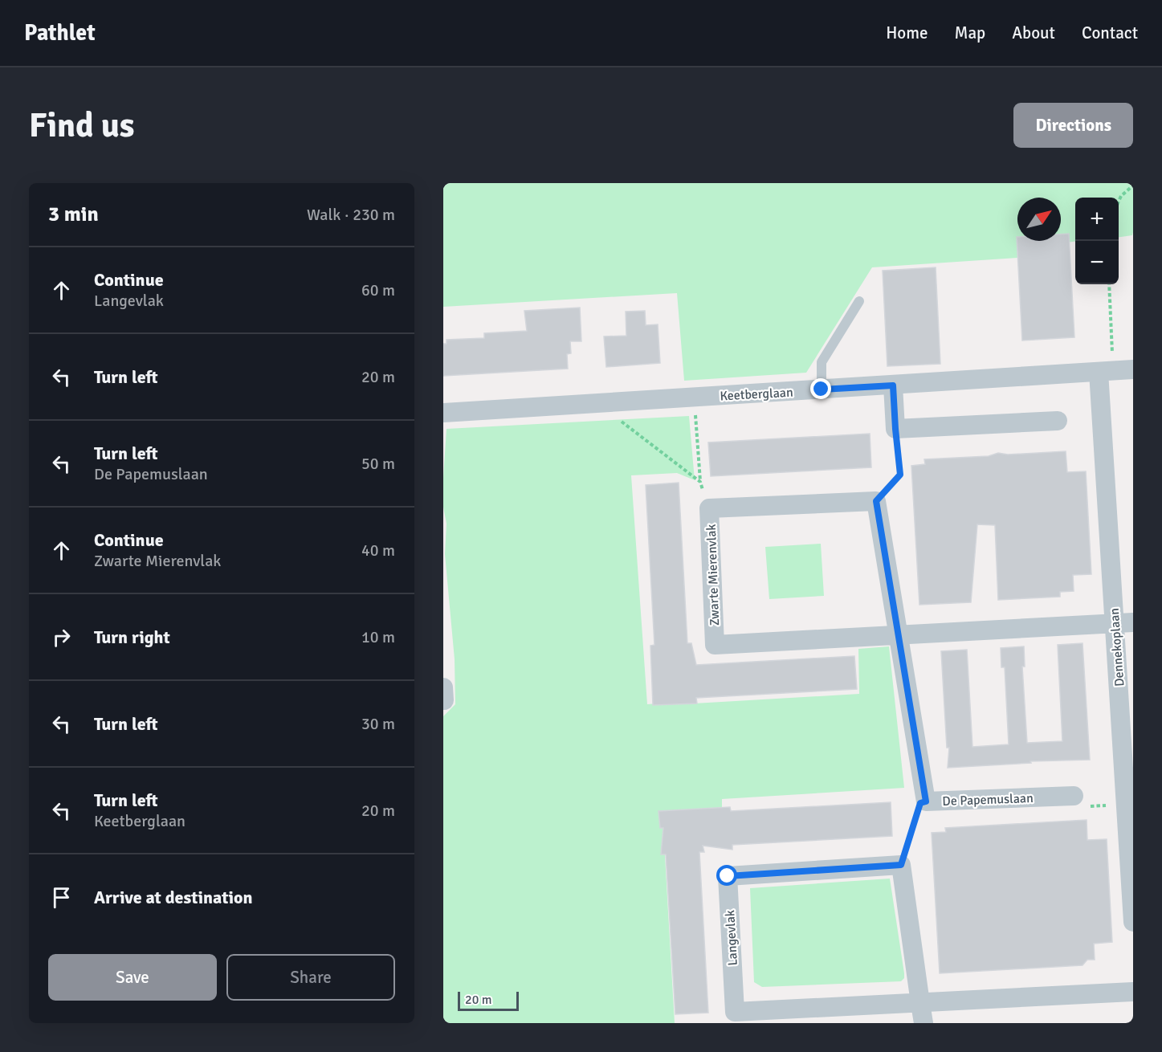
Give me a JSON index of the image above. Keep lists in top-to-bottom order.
{
  "streets": {
    "street": [
      "Keetberglaan",
      "Zwarte Mierenvlak",
      "Dennekoplaan",
      "De Papemuslaan",
      "Langevlak"
    ]
  },
  "crossings": [
    ["Keetberglaan", "Dennekoplaan"],
    ["Zwarte Mierenvlak", "Dennekoplaan"],
    ["Zwarte Mierenvlak", "De Papemuslaan"]
  ],
  "scale_bar": "20 m",
  "north": "top right",
  "page": {
    "header": "Pathlet",
    "nav": [
      "Home",
      "Map",
      "About",
      "Contact"
    ],
    "buttons": [
      "Directions",
      ["Save", "Share"]
    ],
    "title": "Find us",
    "heading": ["3 min", "Walk · 230 m"],
    "map_buttons": ["+", "−"],
    "list": [
      ["Continue", "Langevlak", "60 m"],
      ["Turn left", "20 m"],
      ["Turn left", "De Papemuslaan", "50 m"],
      ["Continue", "Zwarte Mierenvlak", "40 m"],
      ["Turn right", "10 m"],
      ["Turn left", "30 m"],
      ["Turn left", "Keetberglaan", "20 m"],
      "Arrive at destination"
    ],
    "scale": "20 m"
  }
}
